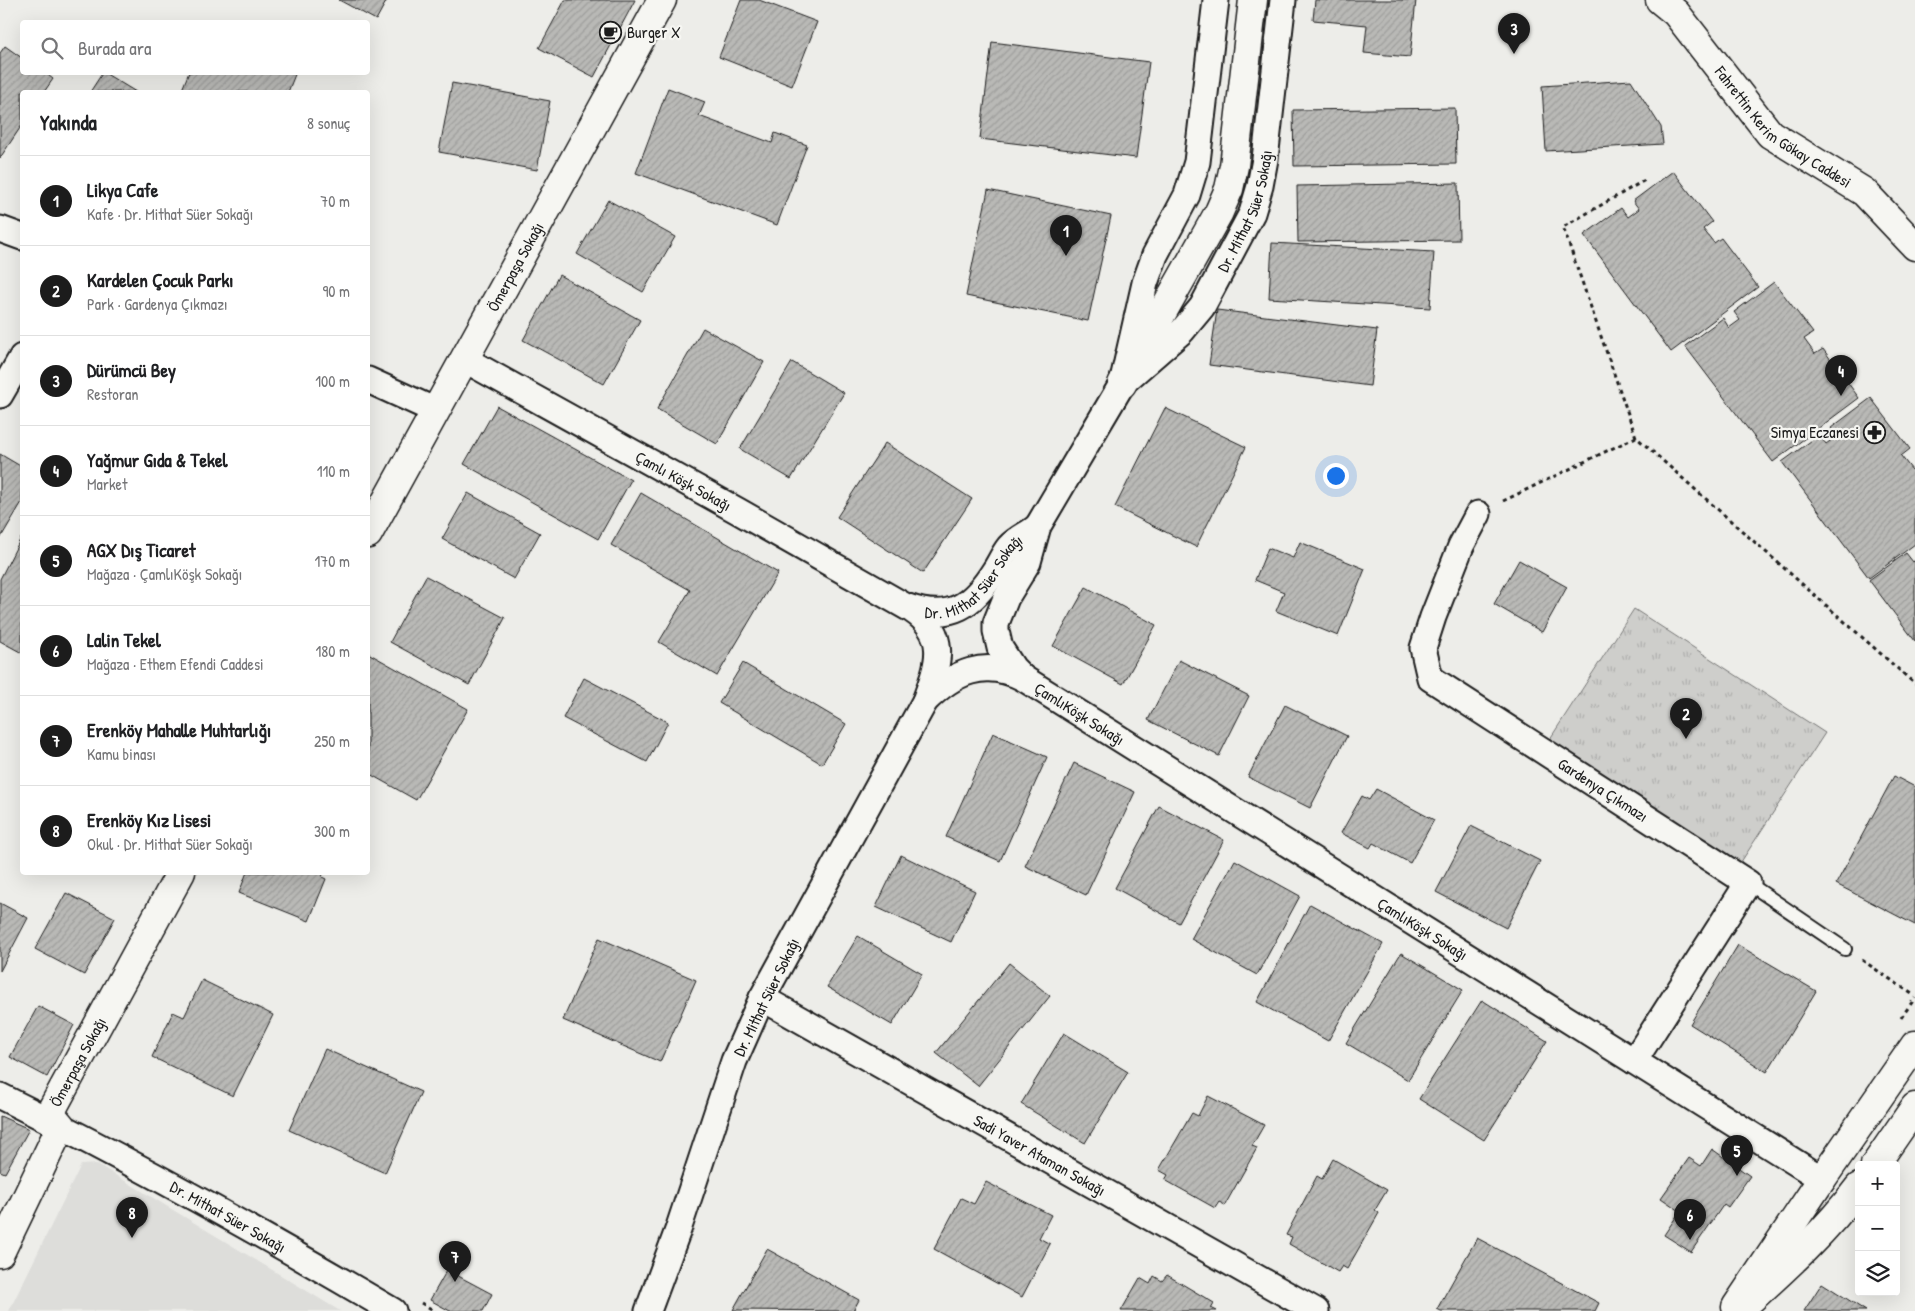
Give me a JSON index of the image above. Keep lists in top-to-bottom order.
{
  "streets": {
    "main road": ["Fahrettin Kerim Gökay Caddesi", "Dr. Mithat Süer Sokağı", "Ömerpaşa Sokağı"],
    "street": [
      "Çamlı Köşk Sokağı",
      "ÇamlıKöşk Sokağı",
      "Gardenya Çıkmazı",
      "Sadi Yaver Ataman Sokağı"
    ]
  },
  "crossings": [
    ["Dr. Mithat Süer Sokağı", "Ömerpaşa Sokağı"],
    ["Dr. Mithat Süer Sokağı", "Çamlı Köşk Sokağı"],
    ["Dr. Mithat Süer Sokağı", "ÇamlıKöşk Sokağı"],
    ["Dr. Mithat Süer Sokağı", "Sadi Yaver Ataman Sokağı"],
    ["Ömerpaşa Sokağı", "Çamlı Köşk Sokağı"]
  ],
  "places": {
    "cafe": ["Burger X"],
    "pharmacy": ["Simya Eczanesi"]
  },
  "page": {
    "pins": [
      "3",
      "1",
      "4",
      "2",
      "5",
      "8",
      "6",
      "7"
    ],
    "search": "Burada ara",
    "heading": ["Yakında", "8 sonuç"],
    "list": [
      {
        "mark": "1",
        "name": "Likya Cafe",
        "note": "Kafe · Dr. Mithat Süer Sokağı",
        "value": "70 m"
      },
      {
        "mark": "2",
        "name": "Kardelen Çocuk Parkı",
        "note": "Park · Gardenya Çıkmazı",
        "value": "90 m"
      },
      {
        "mark": "3",
        "name": "Dürümcü Bey",
        "note": "Restoran",
        "value": "100 m"
      },
      {
        "mark": "4",
        "name": "Yağmur Gıda & Tekel",
        "note": "Market",
        "value": "110 m"
      },
      {
        "mark": "5",
        "name": "AGX Dış Ticaret",
        "note": "Mağaza · ÇamlıKöşk Sokağı",
        "value": "170 m"
      },
      {
        "mark": "6",
        "name": "Lalin Tekel",
        "note": "Mağaza · Ethem Efendi Caddesi",
        "value": "180 m"
      },
      {
        "mark": "7",
        "name": "Erenköy Mahalle Muhtarlığı",
        "note": "Kamu binası",
        "value": "250 m"
      },
      {
        "mark": "8",
        "name": "Erenköy Kız Lisesi",
        "note": "Okul · Dr. Mithat Süer Sokağı",
        "value": "300 m"
      }
    ],
    "map_buttons": ["+", "−"]
  }
}
